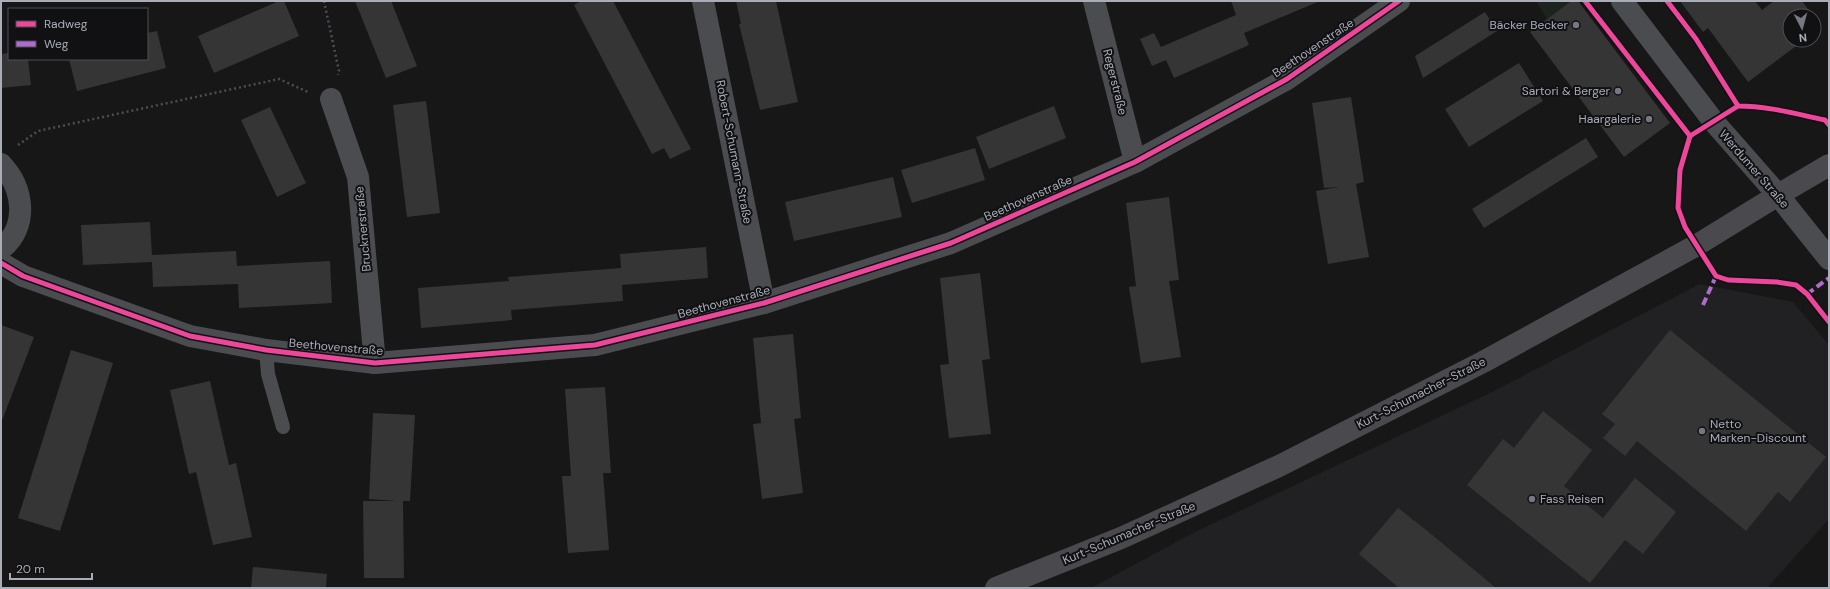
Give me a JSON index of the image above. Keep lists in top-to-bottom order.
{
  "streets": {
    "street": [
      "Beethovenstraße",
      "Regerstraße",
      "Robert-Schumann-Straße",
      "Werdumer Straße",
      "Brucknerstraße",
      "Kurt-Schumacher-Straße"
    ]
  },
  "crossings": [
    ["Beethovenstraße", "Regerstraße"],
    ["Beethovenstraße", "Robert-Schumann-Straße"],
    ["Beethovenstraße", "Brucknerstraße"],
    ["Werdumer Straße", "Kurt-Schumacher-Straße"]
  ],
  "places": [
    "Bäcker Becker",
    "Sartori & Berger",
    "Haargalerie",
    "Netto Marken-Discount",
    "Fass Reisen"
  ],
  "legend": ["Radweg", "Weg"],
  "scale_bar": "20 m",
  "north": "bottom"
}
